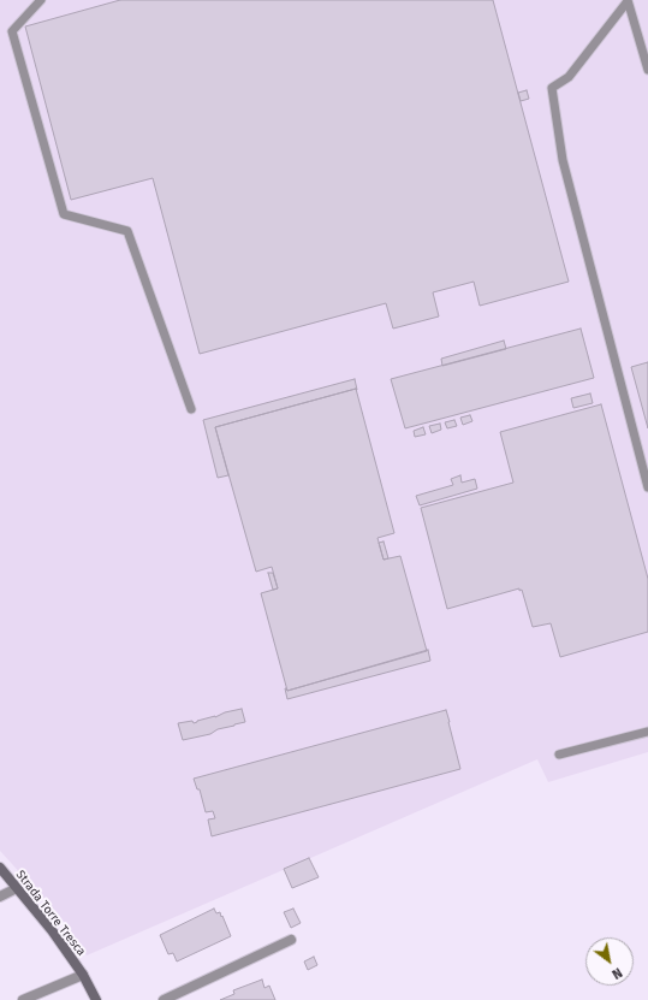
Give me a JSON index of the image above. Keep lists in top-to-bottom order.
{
  "streets": {
    "street": ["Strada Torre Tresca"]
  },
  "north": "bottom right"
}
